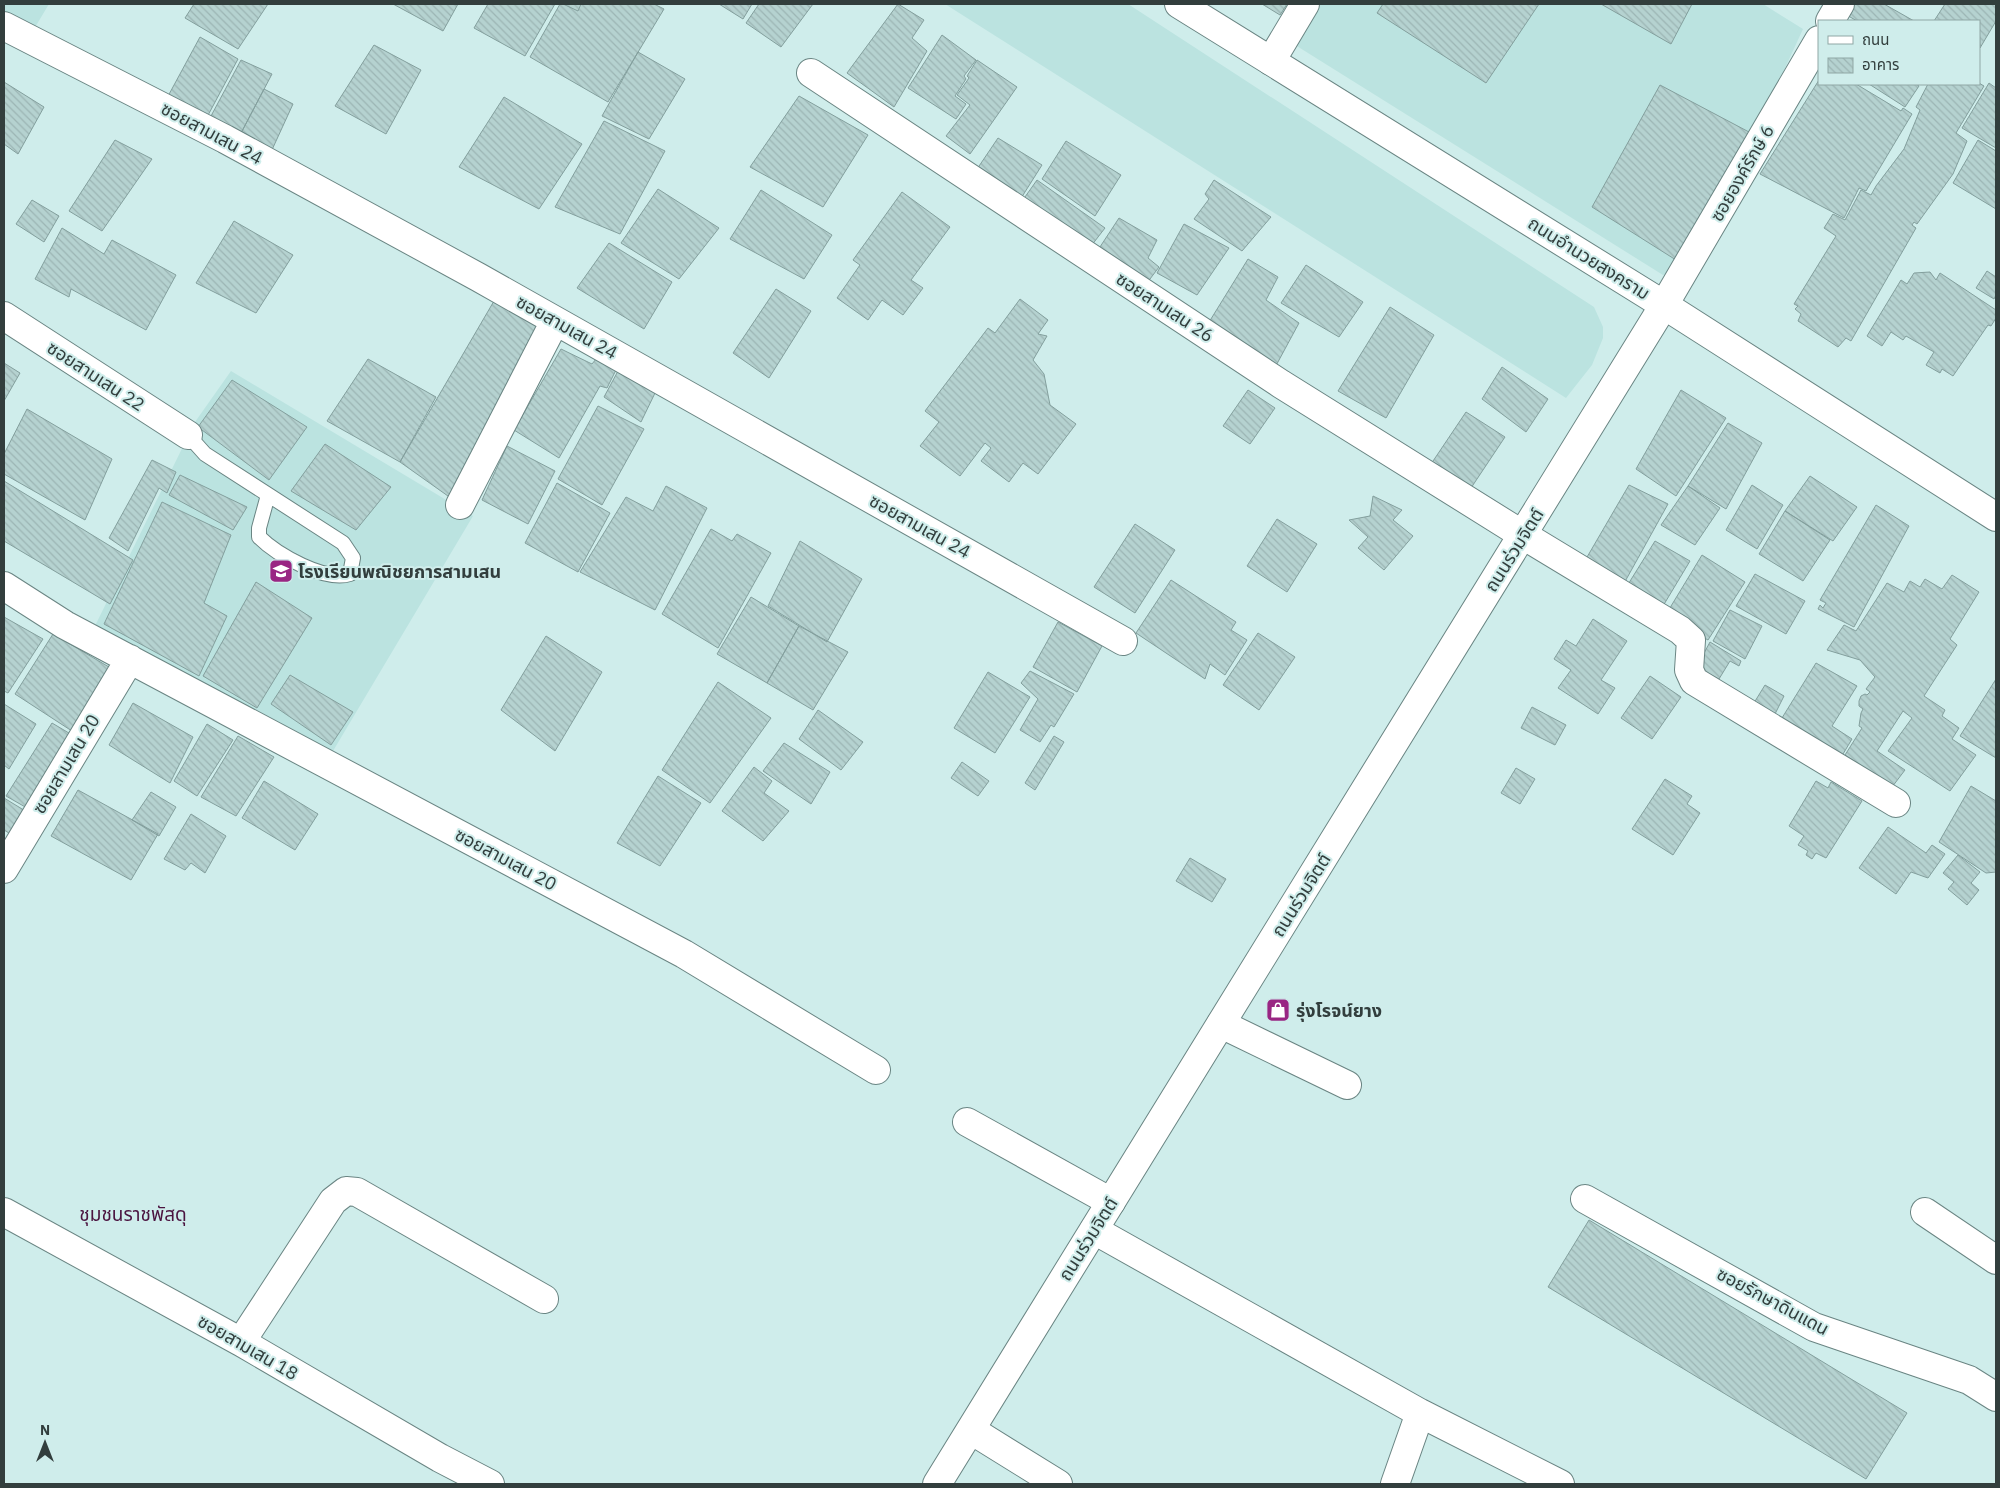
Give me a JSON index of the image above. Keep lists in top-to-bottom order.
{
  "streets": {
    "street": [
      "ซอยสามเสน 24",
      "ซอยองค์รักษ์ 6",
      "ถนนอำนวยสงคราม",
      "ซอยสามเสน 26",
      "ซอยสามเสน 22",
      "ถนนร่วมจิตต์",
      "ซอยสามเสน 20",
      "ซอยรักษาดินแดน",
      "ซอยสามเสน 18"
    ]
  },
  "crossings": [
    ["ซอยองค์รักษ์ 6", "ถนนอำนวยสงคราม"],
    ["ซอยองค์รักษ์ 6", "ถนนร่วมจิตต์"],
    ["ถนนอำนวยสงคราม", "ถนนร่วมจิตต์"],
    ["ซอยสามเสน 26", "ถนนร่วมจิตต์"]
  ],
  "districts": ["ชุมชนราชพัสดุ"],
  "places": {
    "school or university": ["โรงเรียนพณิชยการสามเสน"],
    "shop": ["รุ่งโรจน์ยาง"]
  },
  "legend": ["ถนน", "อาคาร"],
  "north": "top"
}
